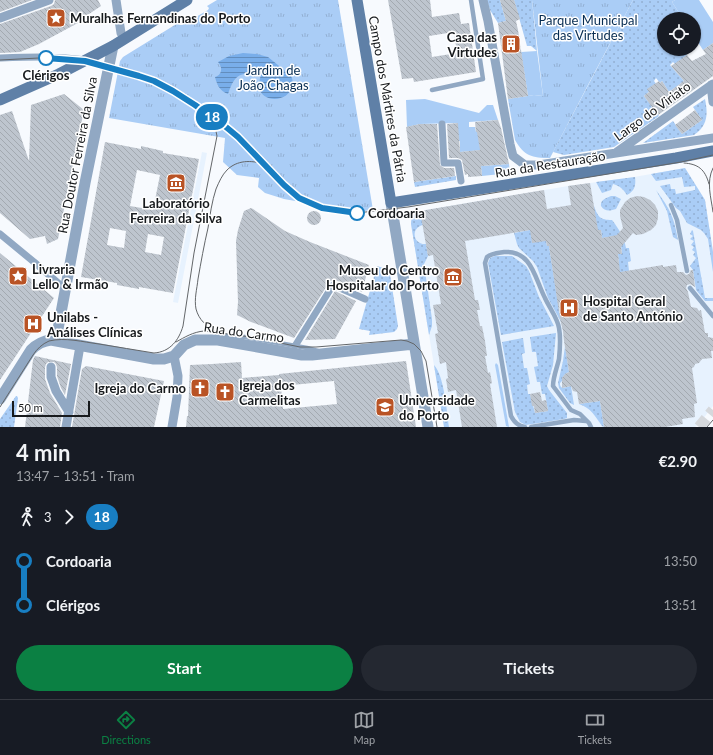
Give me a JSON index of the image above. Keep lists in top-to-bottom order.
{
  "streets": {
    "main road": ["Campo dos Mártires da Pátria", "Rua da Restauração"],
    "street": ["Largo do Viriato", "Rua Doutor Ferreira da Silva", "Rua do Carmo"]
  },
  "crossings": [
    ["Campo dos Mártires da Pátria", "Rua da Restauração"]
  ],
  "parks": ["Parque Municipal das Virtudes", "Jardim de João Chagas"],
  "places": {
    "place": ["Muralhas Fernandinas do Porto", "Livraria Lello & Irmão"],
    "building": ["Casa das Virtudes"],
    "other": ["Clérigos", "Cordoaria"],
    "museum": ["Laboratório Ferreira da Silva", "Museu do Centro Hospitalar do Porto"],
    "hospital": ["Hospital Geral de Santo António", "Unilabs - Análises Clínicas"],
    "church": ["Igreja do Carmo", "Igreja dos Carmelitas"],
    "school or university": ["Universidade do Porto"]
  },
  "lines": ["tram line 18"],
  "scale_bar": "50 m",
  "page": {
    "on_map": "18",
    "scale": "50 m",
    "heading": ["4 min", "13:47 – 13:51 · Tram", "€2.90"],
    "legs": ["3", "18"],
    "list": [
      {
        "name": "Cordoaria",
        "value": "13:50"
      },
      {
        "name": "Clérigos",
        "value": "13:51"
      }
    ],
    "buttons": ["Start", "Tickets"],
    "tabs": ["Directions", "Map", "Tickets"]
  }
}
